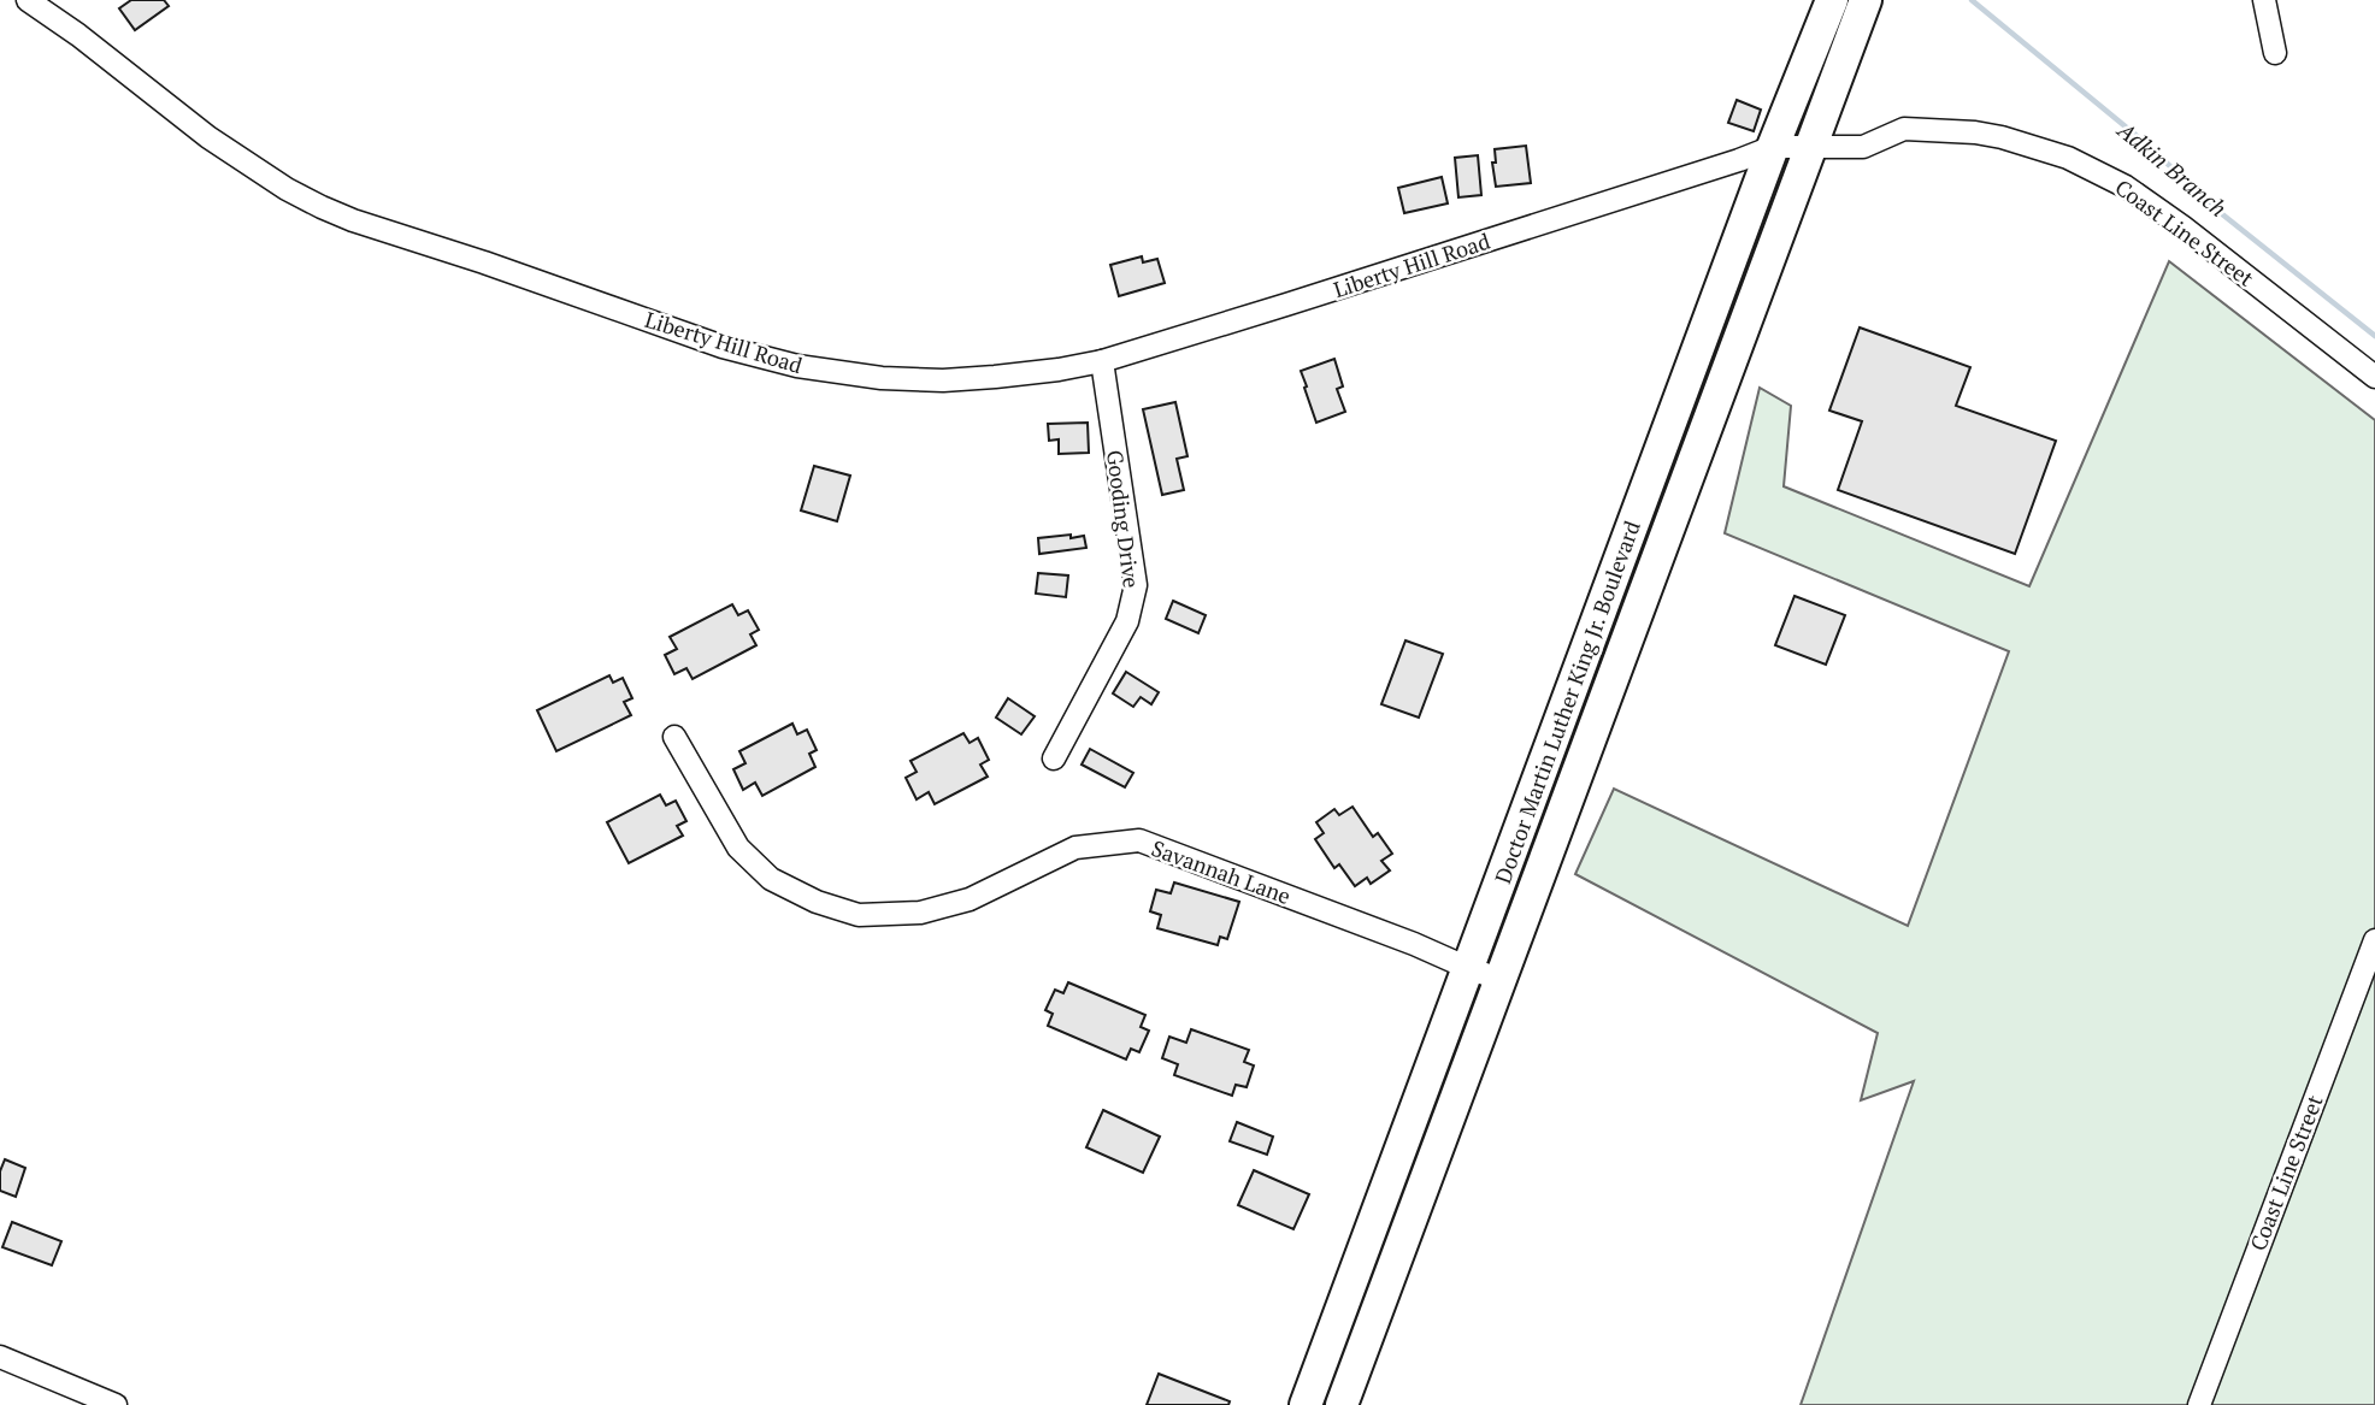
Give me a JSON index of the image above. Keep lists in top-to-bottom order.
{
  "streets": {
    "highway": ["Doctor Martin Luther King Jr. Boulevard"],
    "street": [
      "Coast Line Street",
      "Liberty Hill Road",
      "Gooding Drive",
      "Savannah Lane"
    ]
  },
  "crossings": [
    ["Coast Line Street", "Liberty Hill Road"],
    ["Coast Line Street", "Doctor Martin Luther King Jr. Boulevard"],
    ["Liberty Hill Road", "Gooding Drive"],
    ["Liberty Hill Road", "Doctor Martin Luther King Jr. Boulevard"],
    ["Doctor Martin Luther King Jr. Boulevard", "Savannah Lane"]
  ],
  "water": ["Adkin Branch"]
}
